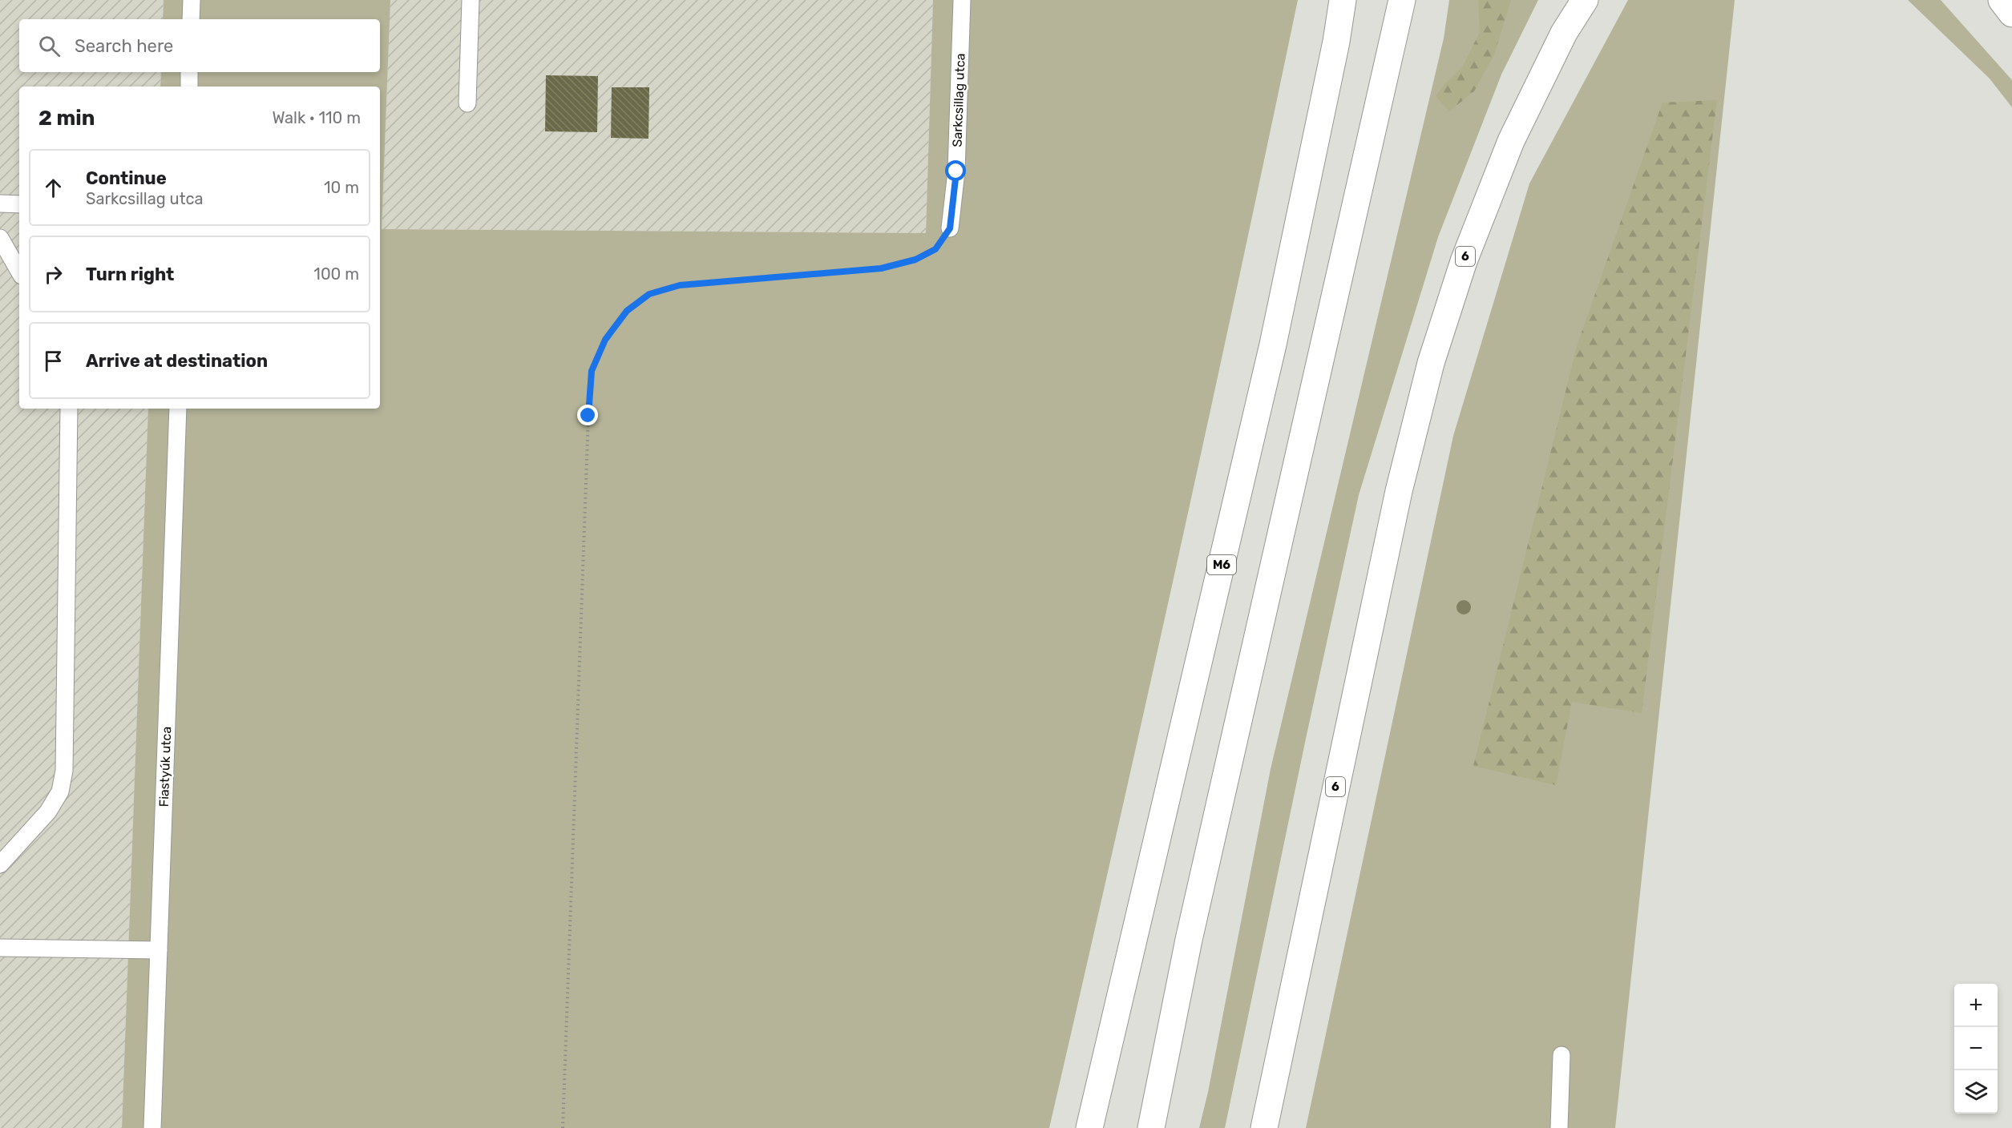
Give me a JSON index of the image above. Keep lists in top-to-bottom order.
{
  "streets": {
    "main road": ["6", "M6"],
    "lane": ["Sarkcsillag utca", "Fiastyúk utca"]
  },
  "page": {
    "search": "Search here",
    "heading": ["2 min", "Walk · 110 m"],
    "list": [
      ["Continue", "Sarkcsillag utca", "10 m"],
      ["Turn right", "100 m"],
      "Arrive at destination"
    ],
    "map_buttons": ["+", "−"]
  }
}
